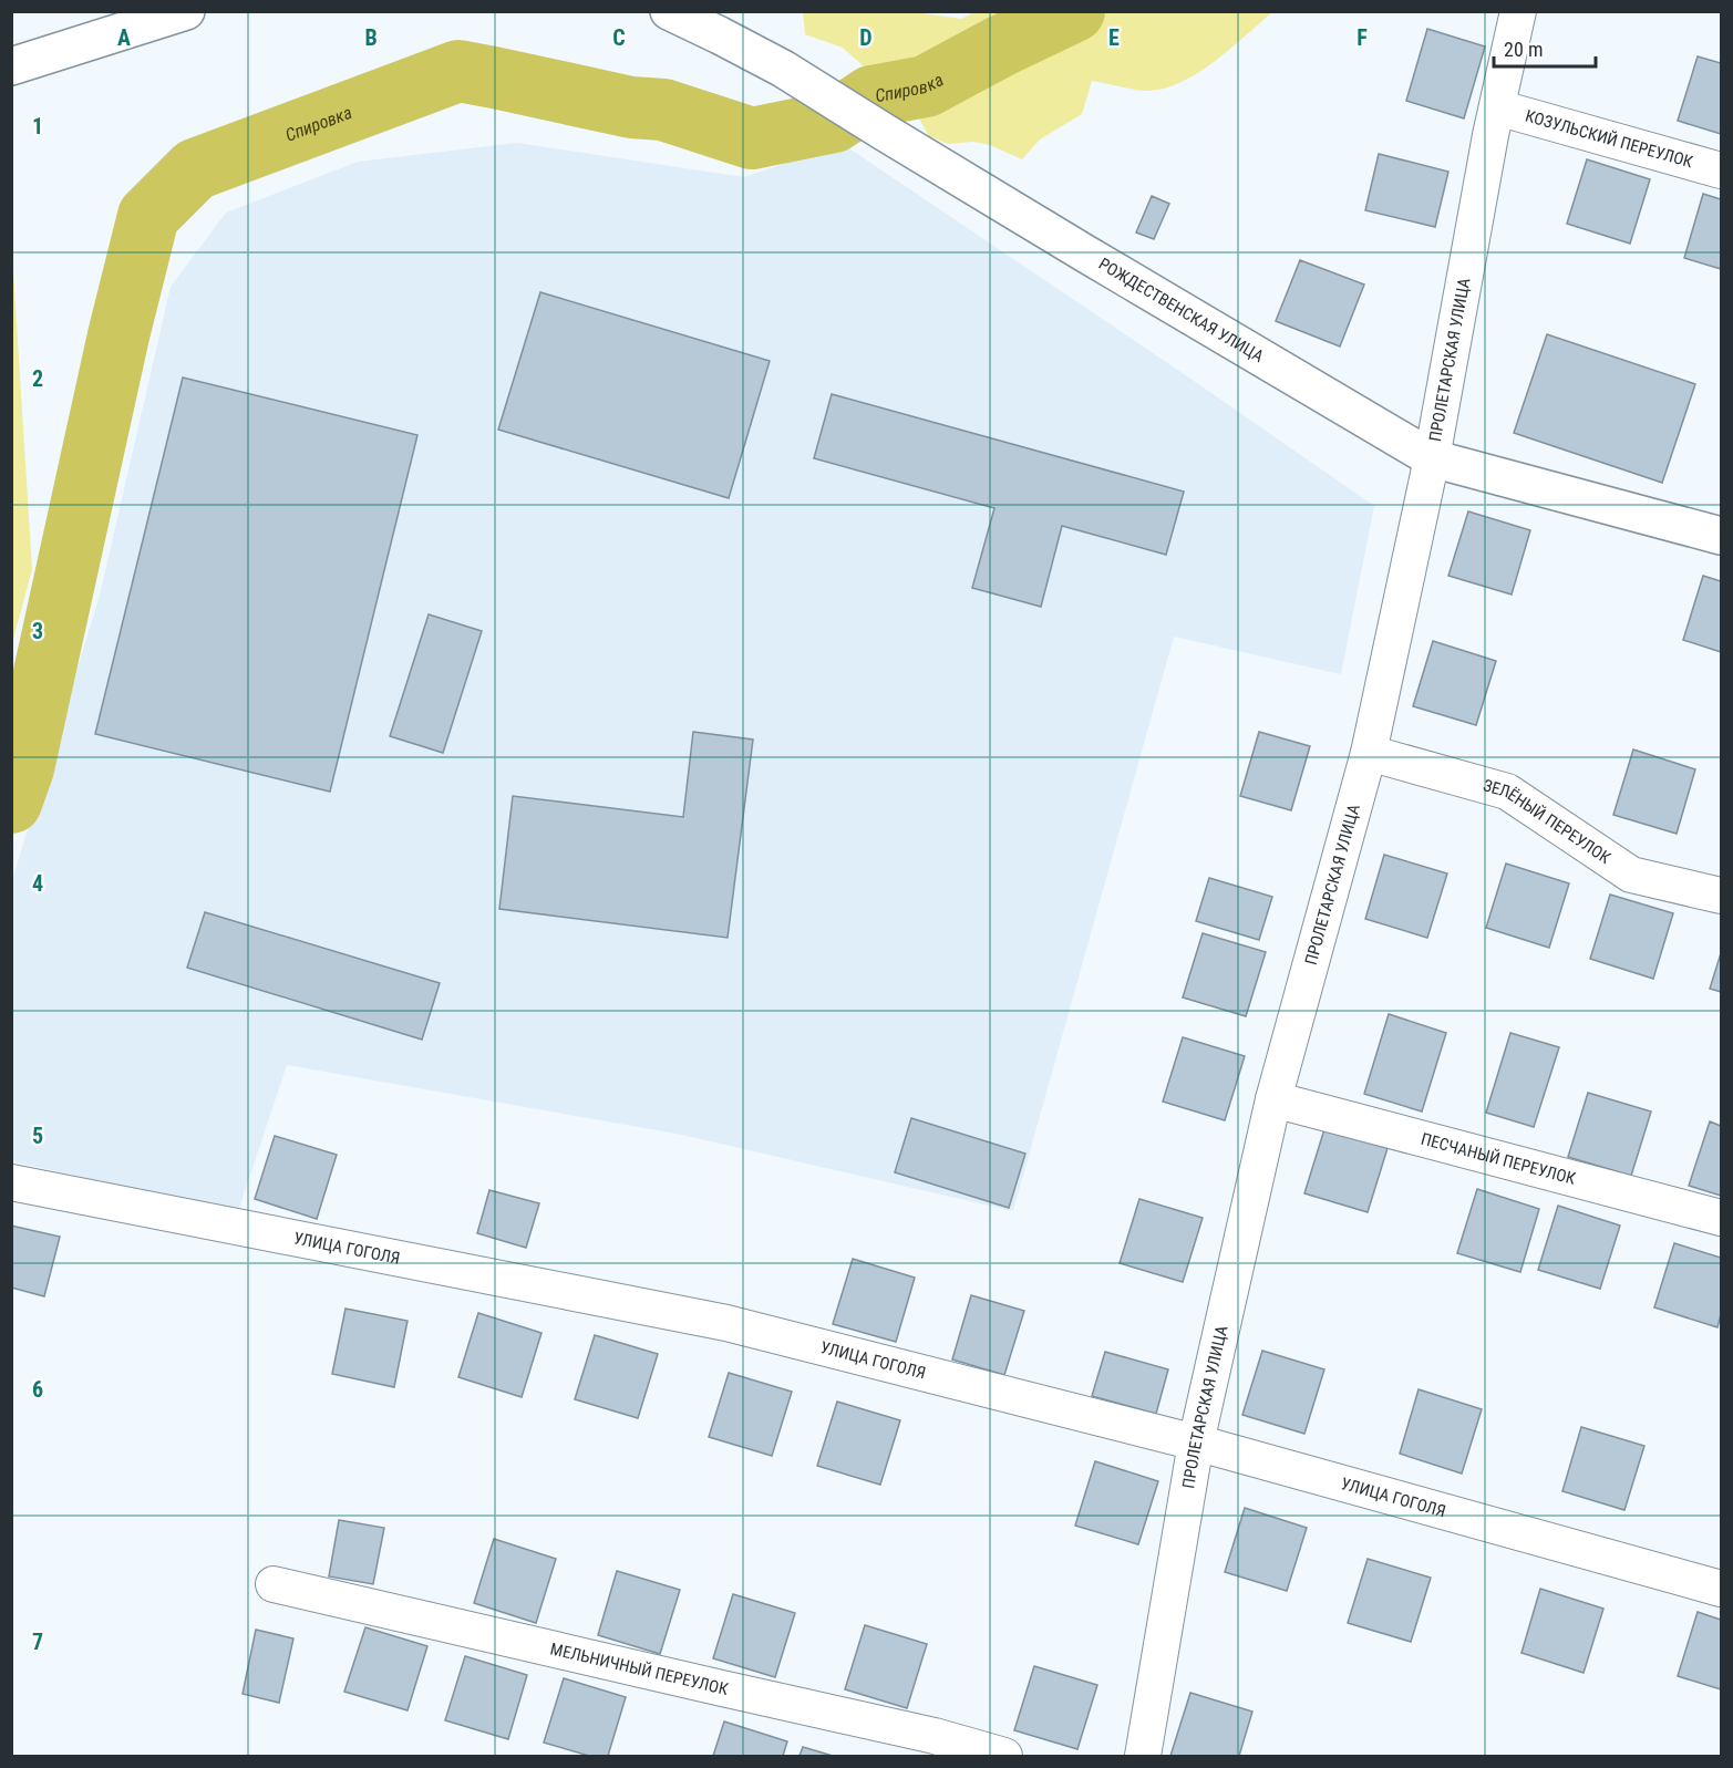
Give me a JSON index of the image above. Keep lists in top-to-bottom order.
{
  "streets": {
    "main road": ["РОЖДЕСТВЕНСКАЯ УЛИЦА"],
    "street": [
      "КОЗУЛЬСКИЙ ПЕРЕУЛОК",
      "ПРОЛЕТАРСКАЯ УЛИЦА",
      "ЗЕЛЁНЫЙ ПЕРЕУЛОК",
      "ПЕСЧАНЫЙ ПЕРЕУЛОК",
      "УЛИЦА ГОГОЛЯ",
      "МЕЛЬНИЧНЫЙ ПЕРЕУЛОК"
    ]
  },
  "crossings": [
    ["КОЗУЛЬСКИЙ ПЕРЕУЛОК", "ПРОЛЕТАРСКАЯ УЛИЦА"],
    ["РОЖДЕСТВЕНСКАЯ УЛИЦА", "ПРОЛЕТАРСКАЯ УЛИЦА"],
    ["ПРОЛЕТАРСКАЯ УЛИЦА", "ЗЕЛЁНЫЙ ПЕРЕУЛОК"],
    ["ПРОЛЕТАРСКАЯ УЛИЦА", "ПЕСЧАНЫЙ ПЕРЕУЛОК"],
    ["ПРОЛЕТАРСКАЯ УЛИЦА", "УЛИЦА ГОГОЛЯ"]
  ],
  "water": ["Спировка"],
  "scale_bar": "20 m",
  "grid": {
    "columns": [
      "A",
      "B",
      "C",
      "D",
      "E",
      "F"
    ],
    "rows": [
      "1",
      "2",
      "3",
      "4",
      "5",
      "6",
      "7"
    ]
  }
}
